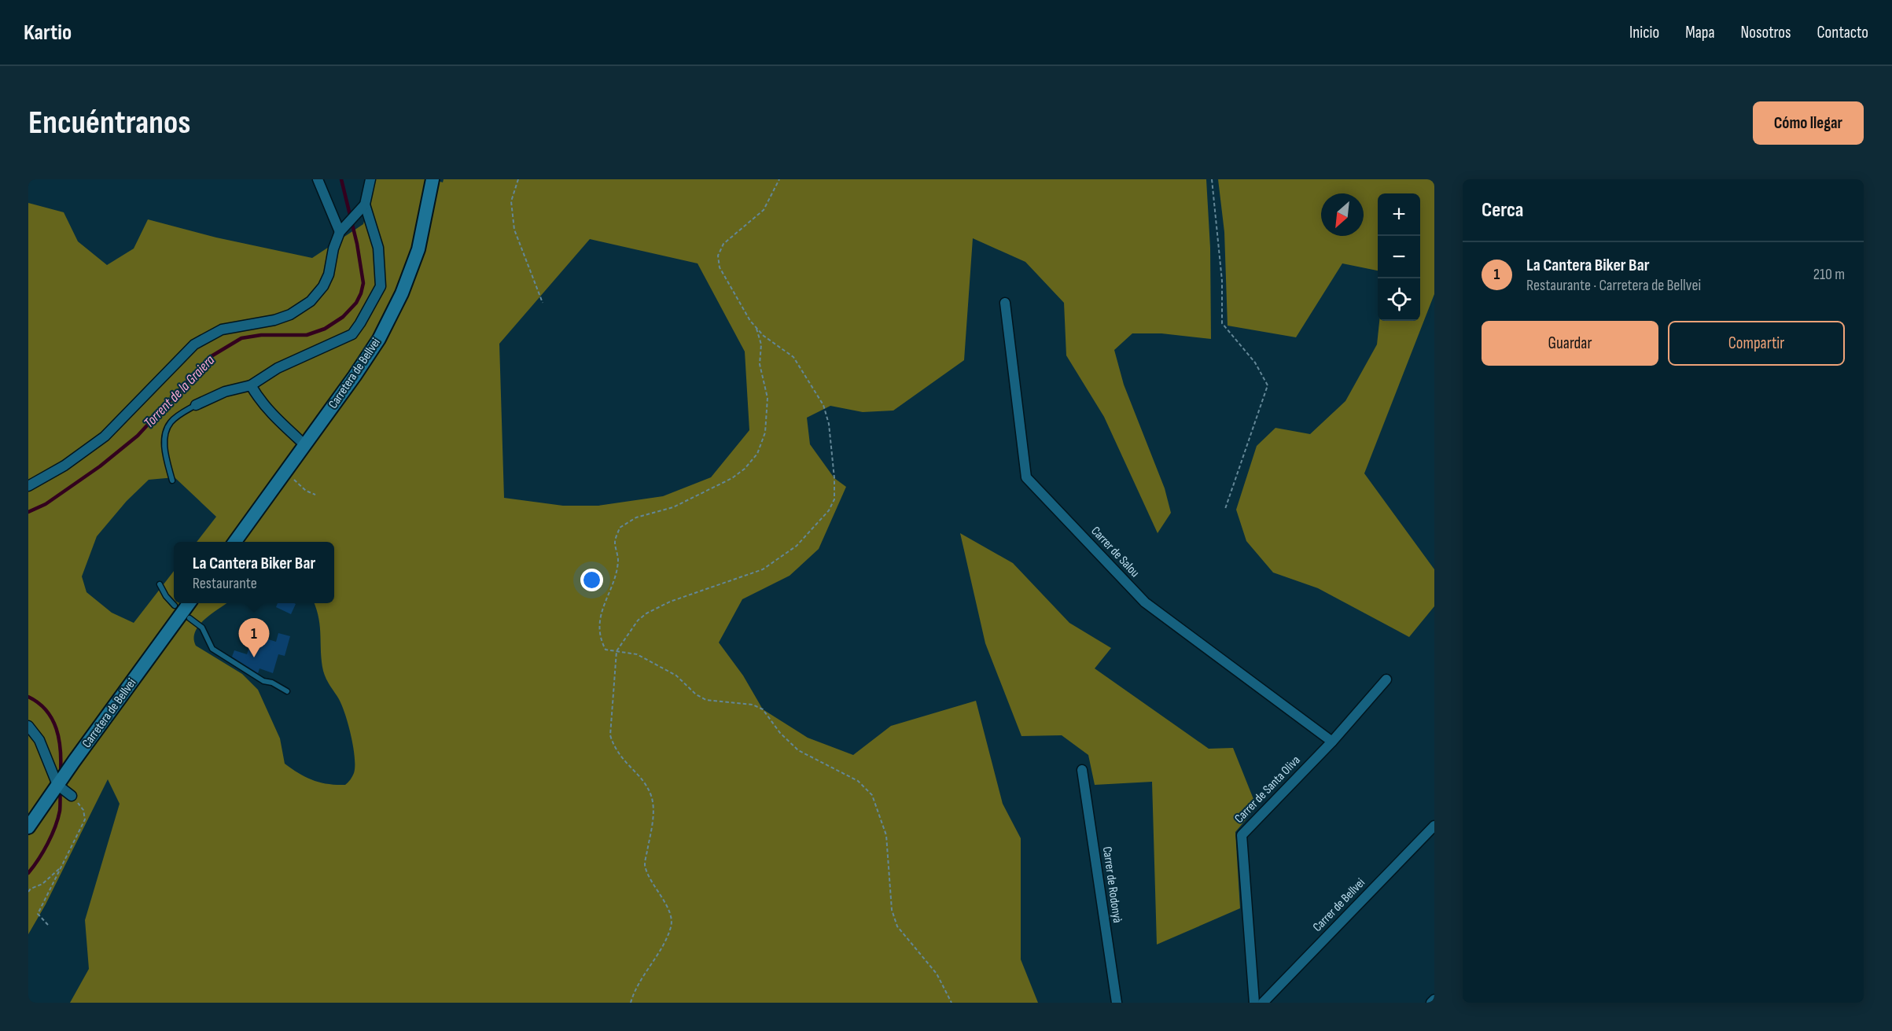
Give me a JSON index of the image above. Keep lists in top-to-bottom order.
{
  "streets": {
    "main road": ["Carretera de Bellvei"],
    "street": [
      "Carrer de Salou",
      "Carrer de Santa Oliva",
      "Carrer de Rodonyà",
      "Carrer de Bellvei"
    ]
  },
  "crossings": [
    ["Carrer de Salou", "Carrer de Santa Oliva"]
  ],
  "water": ["Torrent de la Graiera"],
  "north": "bottom left",
  "page": {
    "header": "Kartio",
    "nav": [
      "Inicio",
      "Mapa",
      "Nosotros",
      "Contacto"
    ],
    "buttons": [
      "Cómo llegar",
      ["Guardar", "Compartir"]
    ],
    "title": "Encuéntranos",
    "heading": "Cerca",
    "map_buttons": ["+", "−"],
    "list": [
      {
        "mark": "1",
        "name": "La Cantera Biker Bar",
        "note": "Restaurante · Carretera de Bellvei",
        "value": "210 m"
      }
    ],
    "popup": ["La Cantera Biker Bar", "Restaurante"],
    "pins": "1"
  }
}
